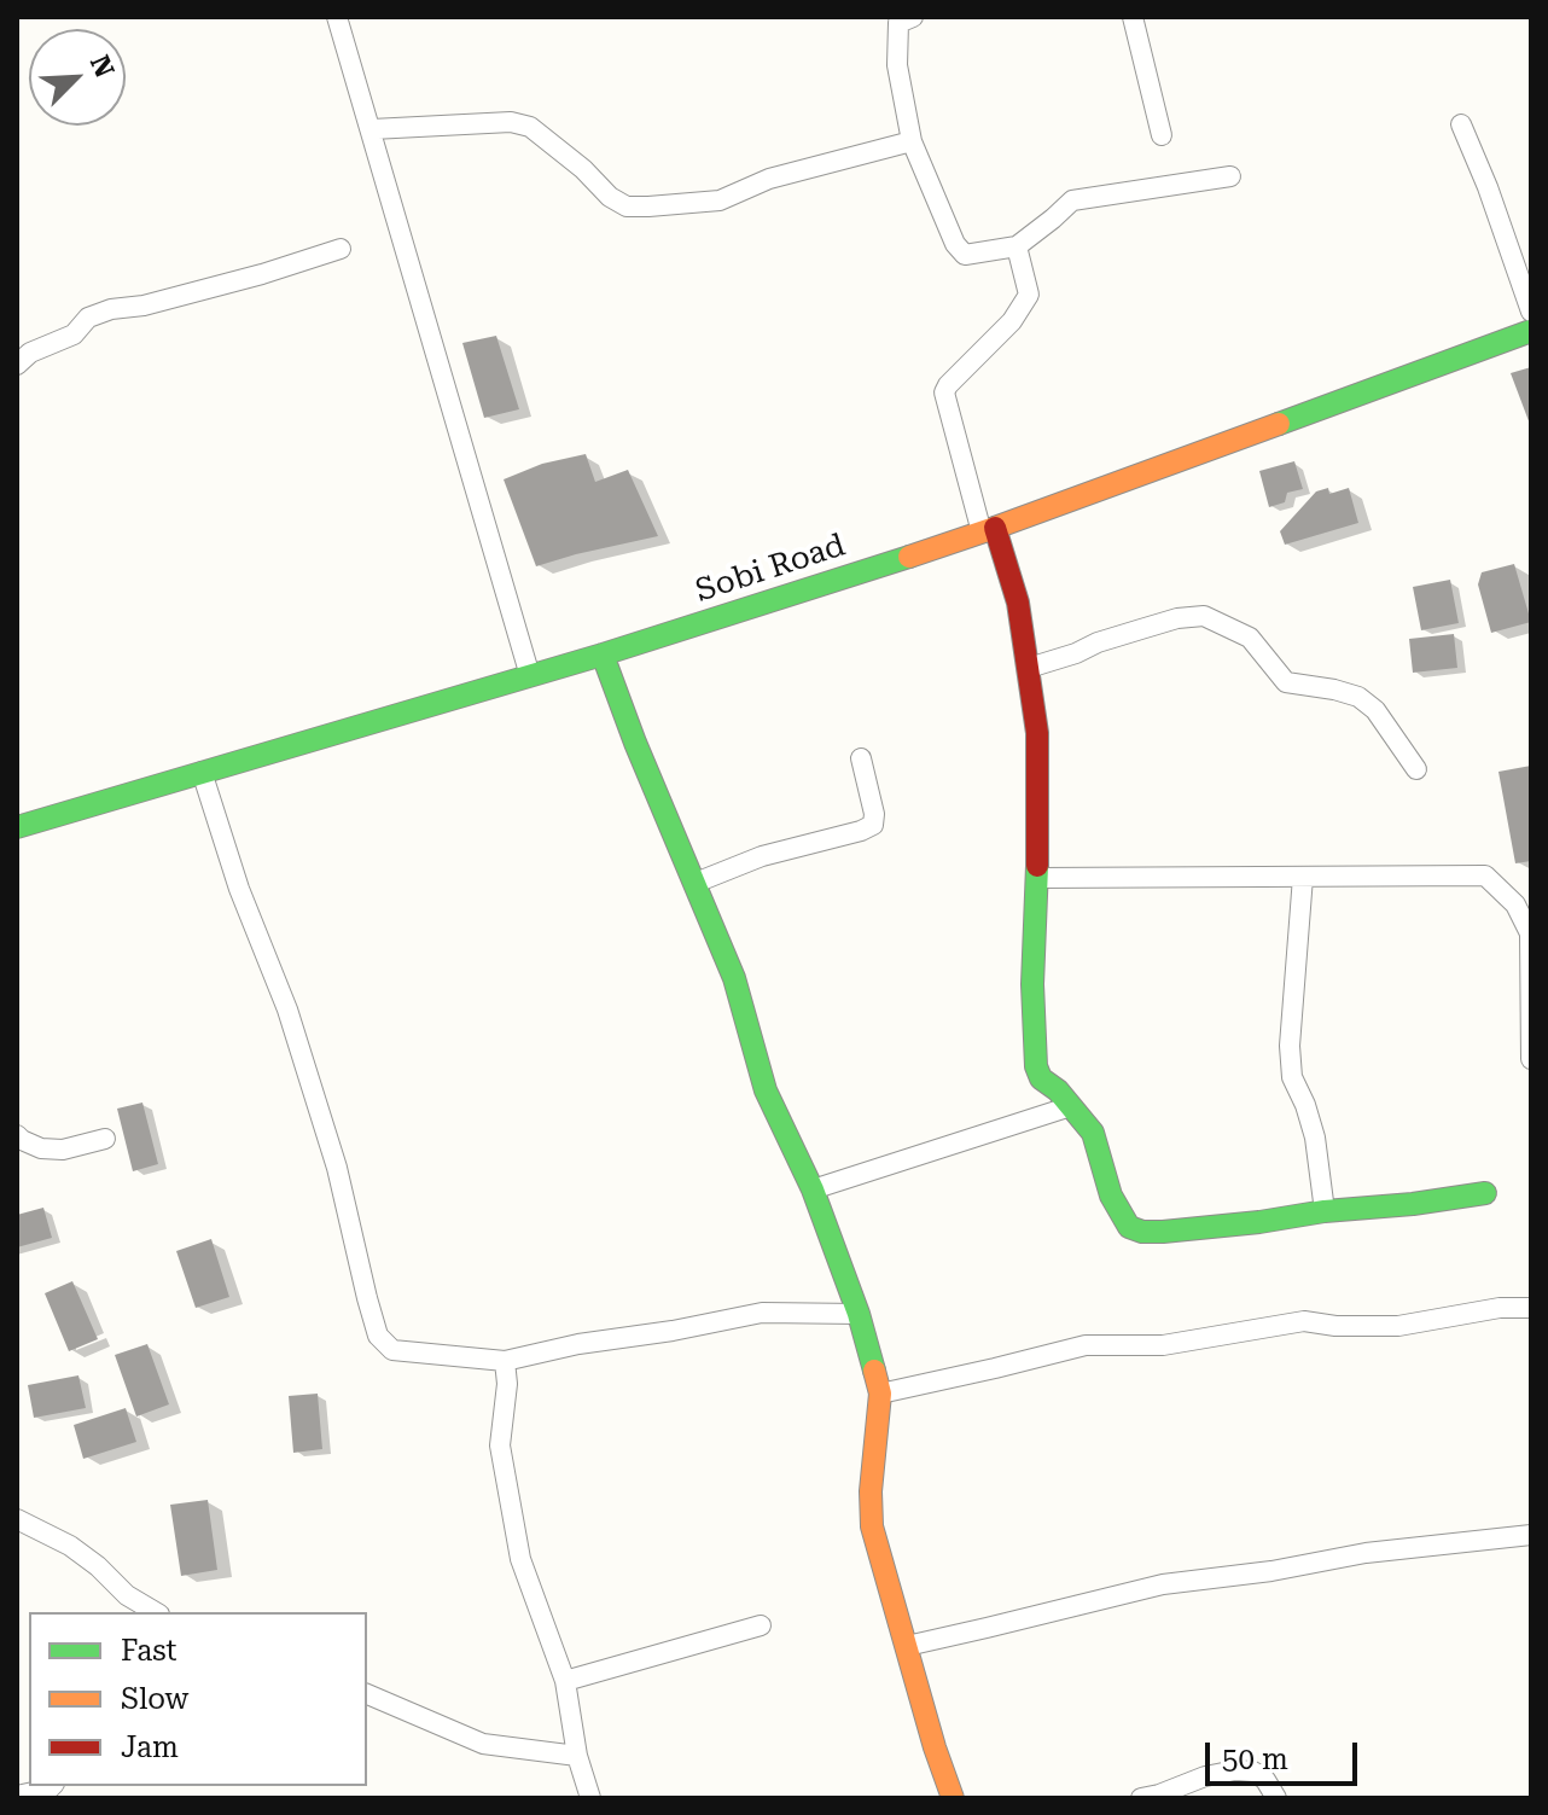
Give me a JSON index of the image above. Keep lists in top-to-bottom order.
{
  "streets": {
    "main road": ["Sobi Road"]
  },
  "legend": ["Fast", "Slow", "Jam"],
  "scale_bar": "50 m",
  "north": "top right"
}
